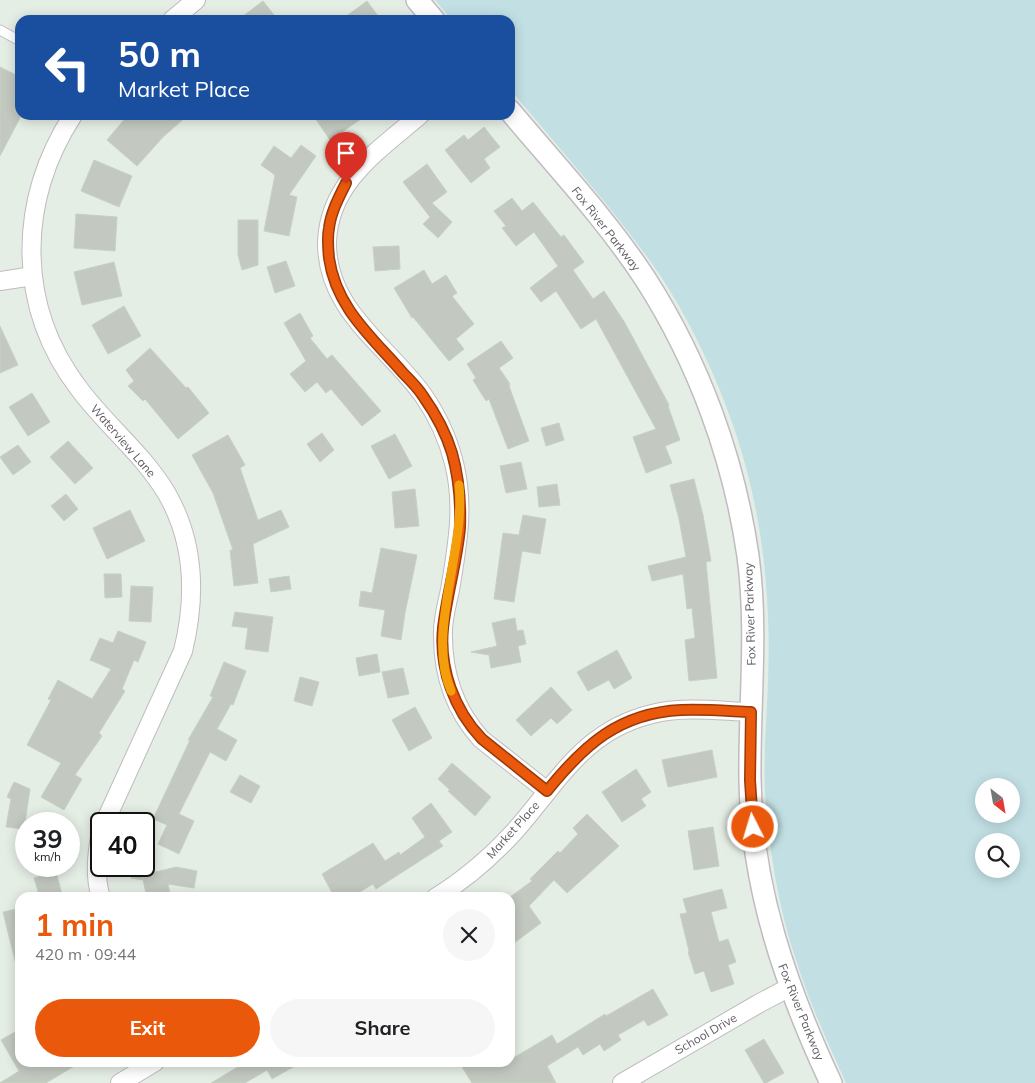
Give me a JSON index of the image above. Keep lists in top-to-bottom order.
{
  "streets": {
    "street": [
      "Fox River Parkway",
      "Waterview Lane",
      "Market Place",
      "School Drive"
    ]
  },
  "crossings": [
    ["Fox River Parkway", "Market Place"],
    ["Fox River Parkway", "School Drive"]
  ],
  "north": "bottom right",
  "page": {
    "turn": ["50 m", "Market Place"],
    "speed": "39 km/h",
    "limit": "40",
    "heading": ["1 min", "420 m · 09:44"],
    "buttons": ["Exit", "Share"]
  }
}
